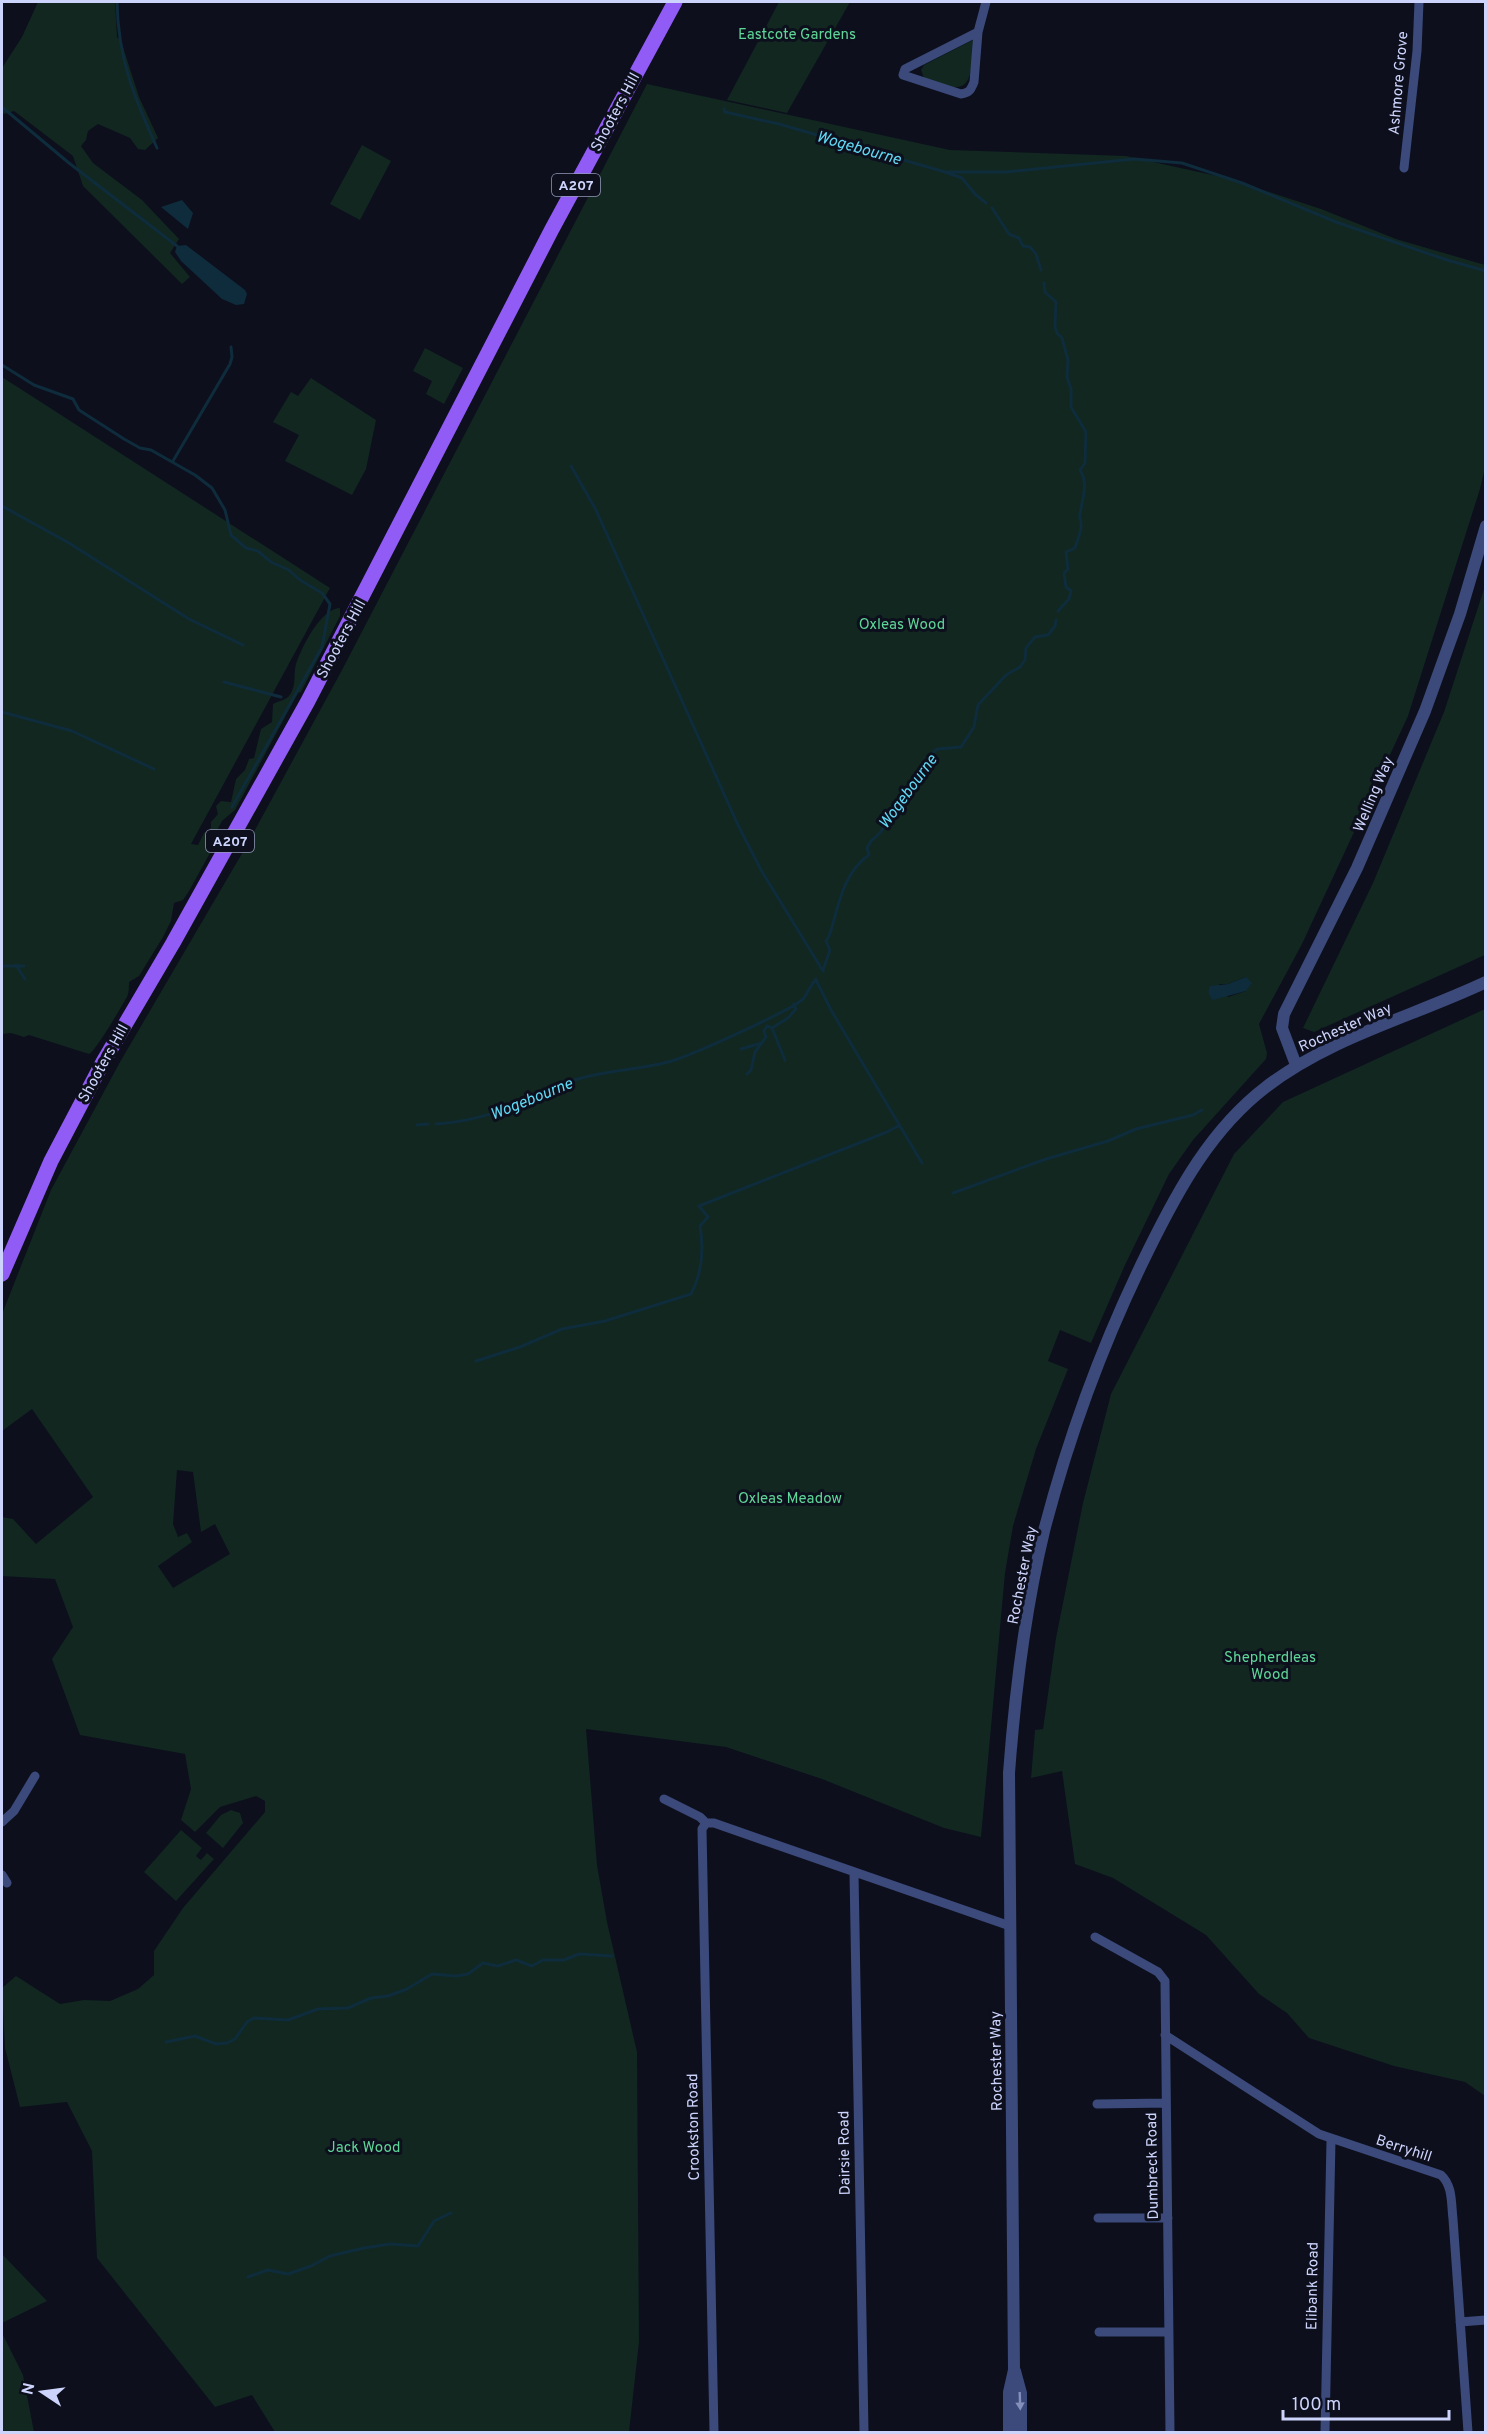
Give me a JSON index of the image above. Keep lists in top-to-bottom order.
{
  "streets": {
    "main road": ["Shooters Hill", "A207"],
    "street": [
      "Ashmore Grove",
      "Welling Way",
      "Rochester Way",
      "Crookston Road",
      "Berryhill",
      "Dairsie Road",
      "Dumbreck Road",
      "Elibank Road"
    ]
  },
  "crossings": [
    ["Welling Way", "Rochester Way"],
    ["Berryhill", "Dumbreck Road"],
    ["Berryhill", "Elibank Road"]
  ],
  "water": ["Wogebourne"],
  "parks": [
    "Eastcote Gardens",
    "Oxleas Wood",
    "Oxleas Meadow",
    "Shepherdleas Wood",
    "Jack Wood"
  ],
  "scale_bar": "100 m",
  "north": "left"
}
